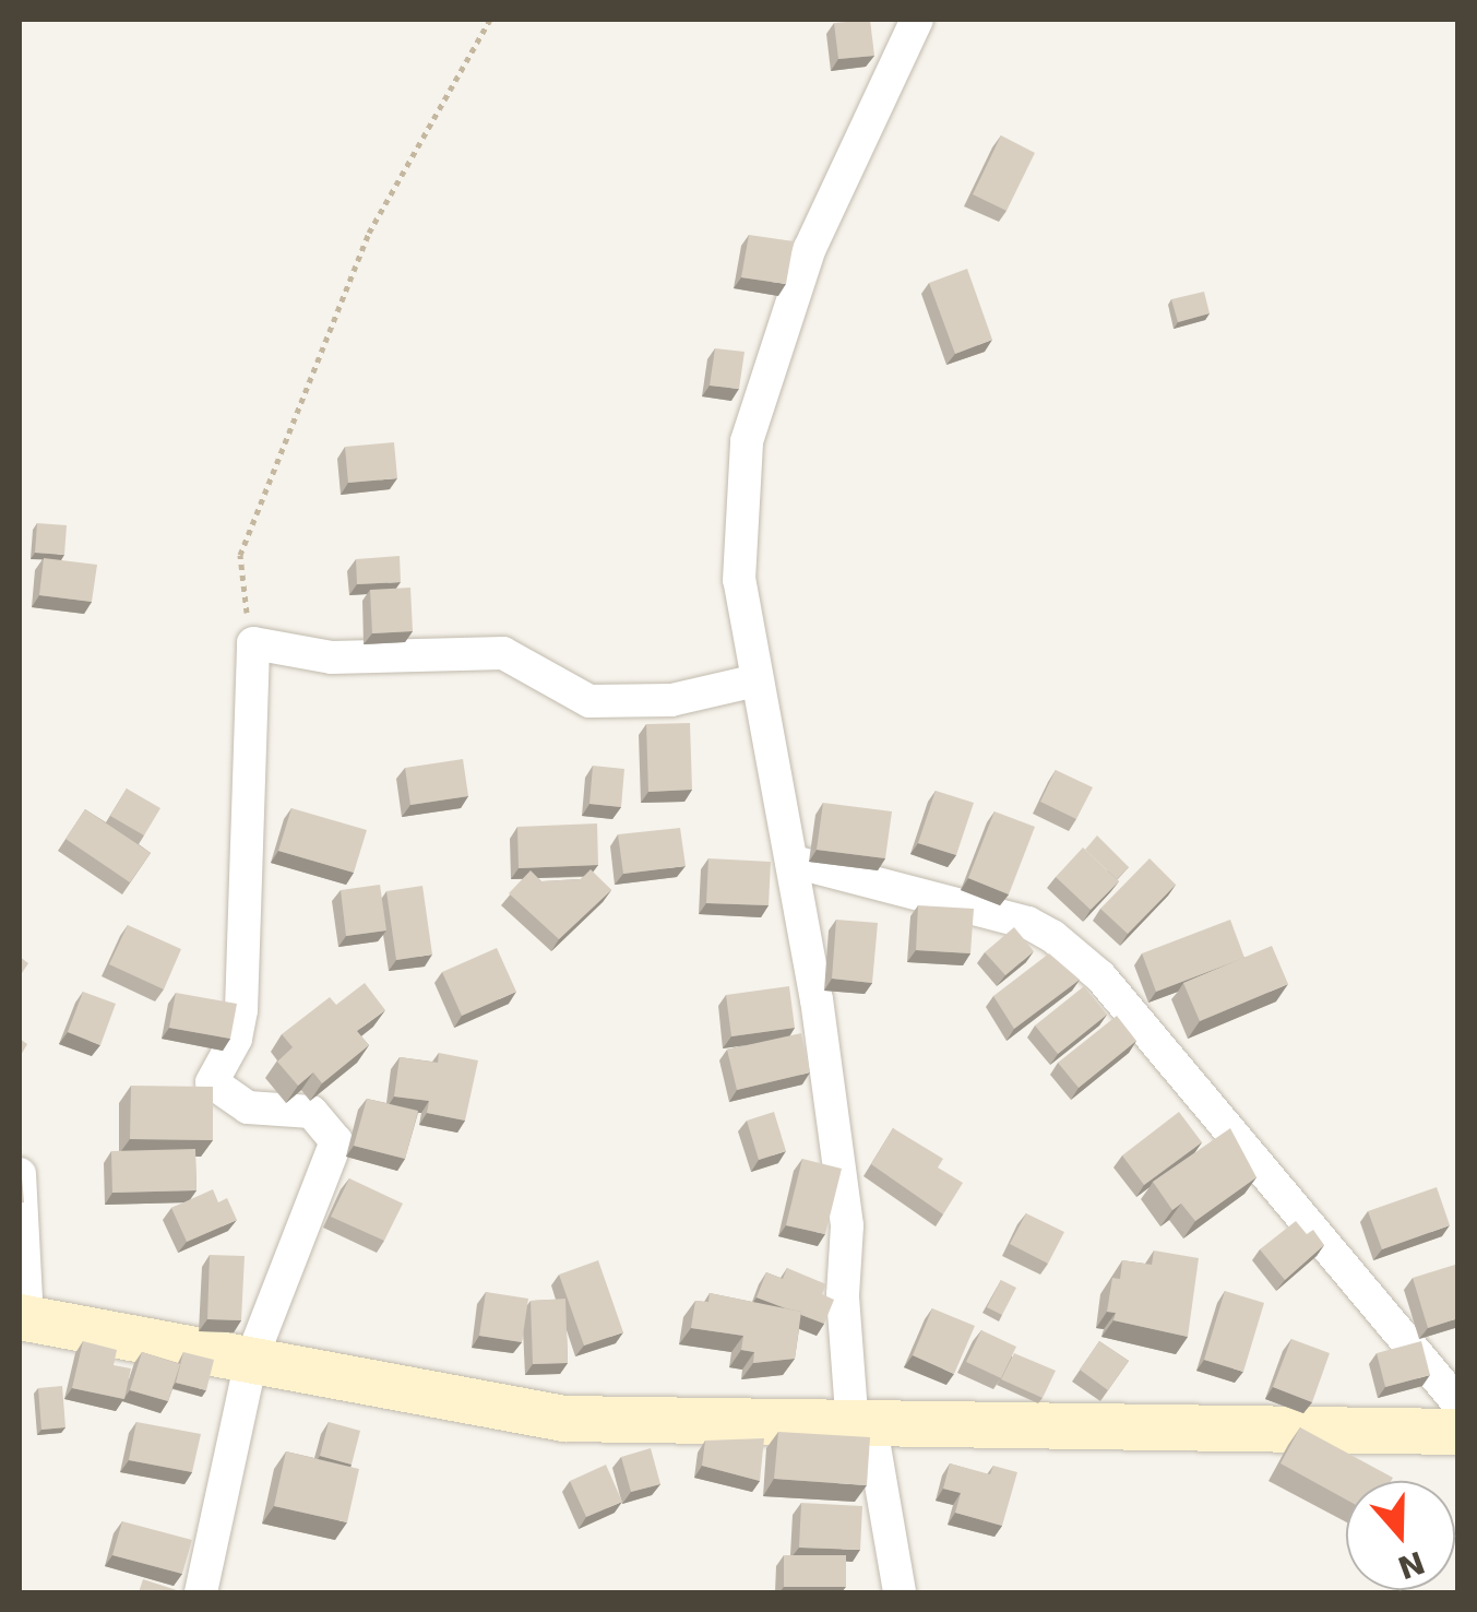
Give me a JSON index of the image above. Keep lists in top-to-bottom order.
{
  "north": "bottom"
}
